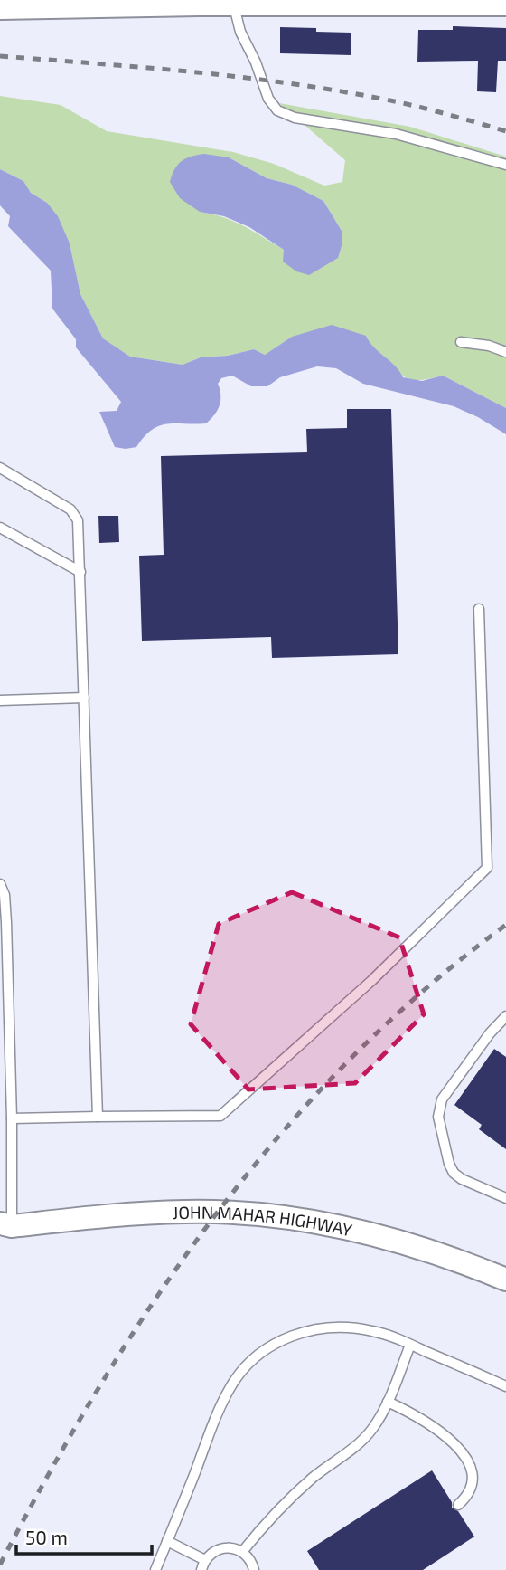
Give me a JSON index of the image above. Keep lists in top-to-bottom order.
{
  "streets": {
    "street": ["JOHN MAHAR HIGHWAY"]
  },
  "scale_bar": "50 m"
}
